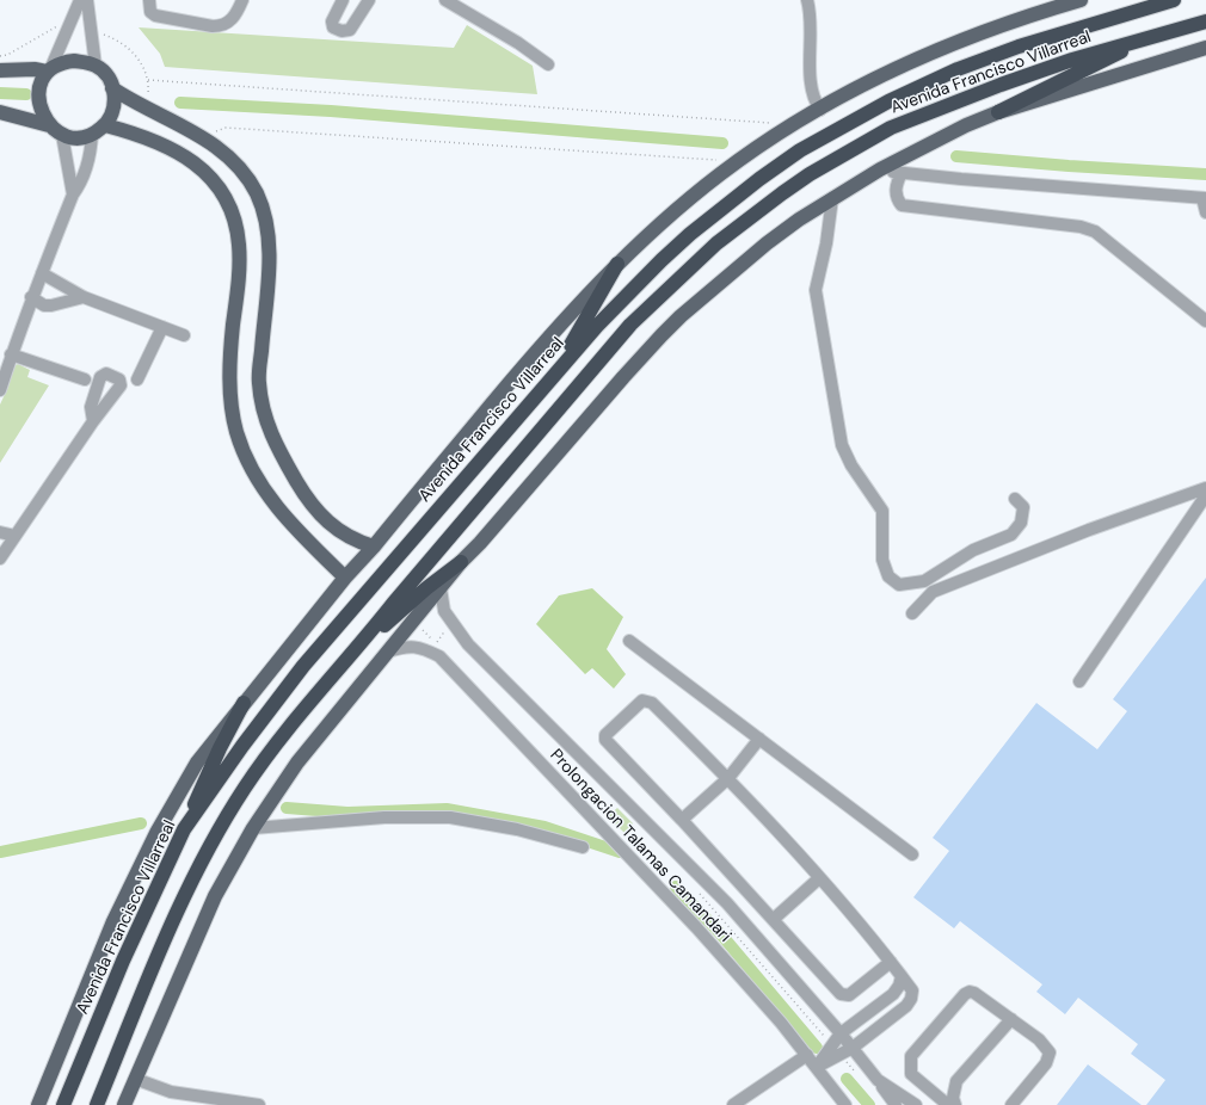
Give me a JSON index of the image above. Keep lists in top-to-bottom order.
{
  "streets": {
    "highway": ["Avenida Francisco Villarreal"],
    "street": ["Prolongacion Talamas Camandari"]
  }
}
